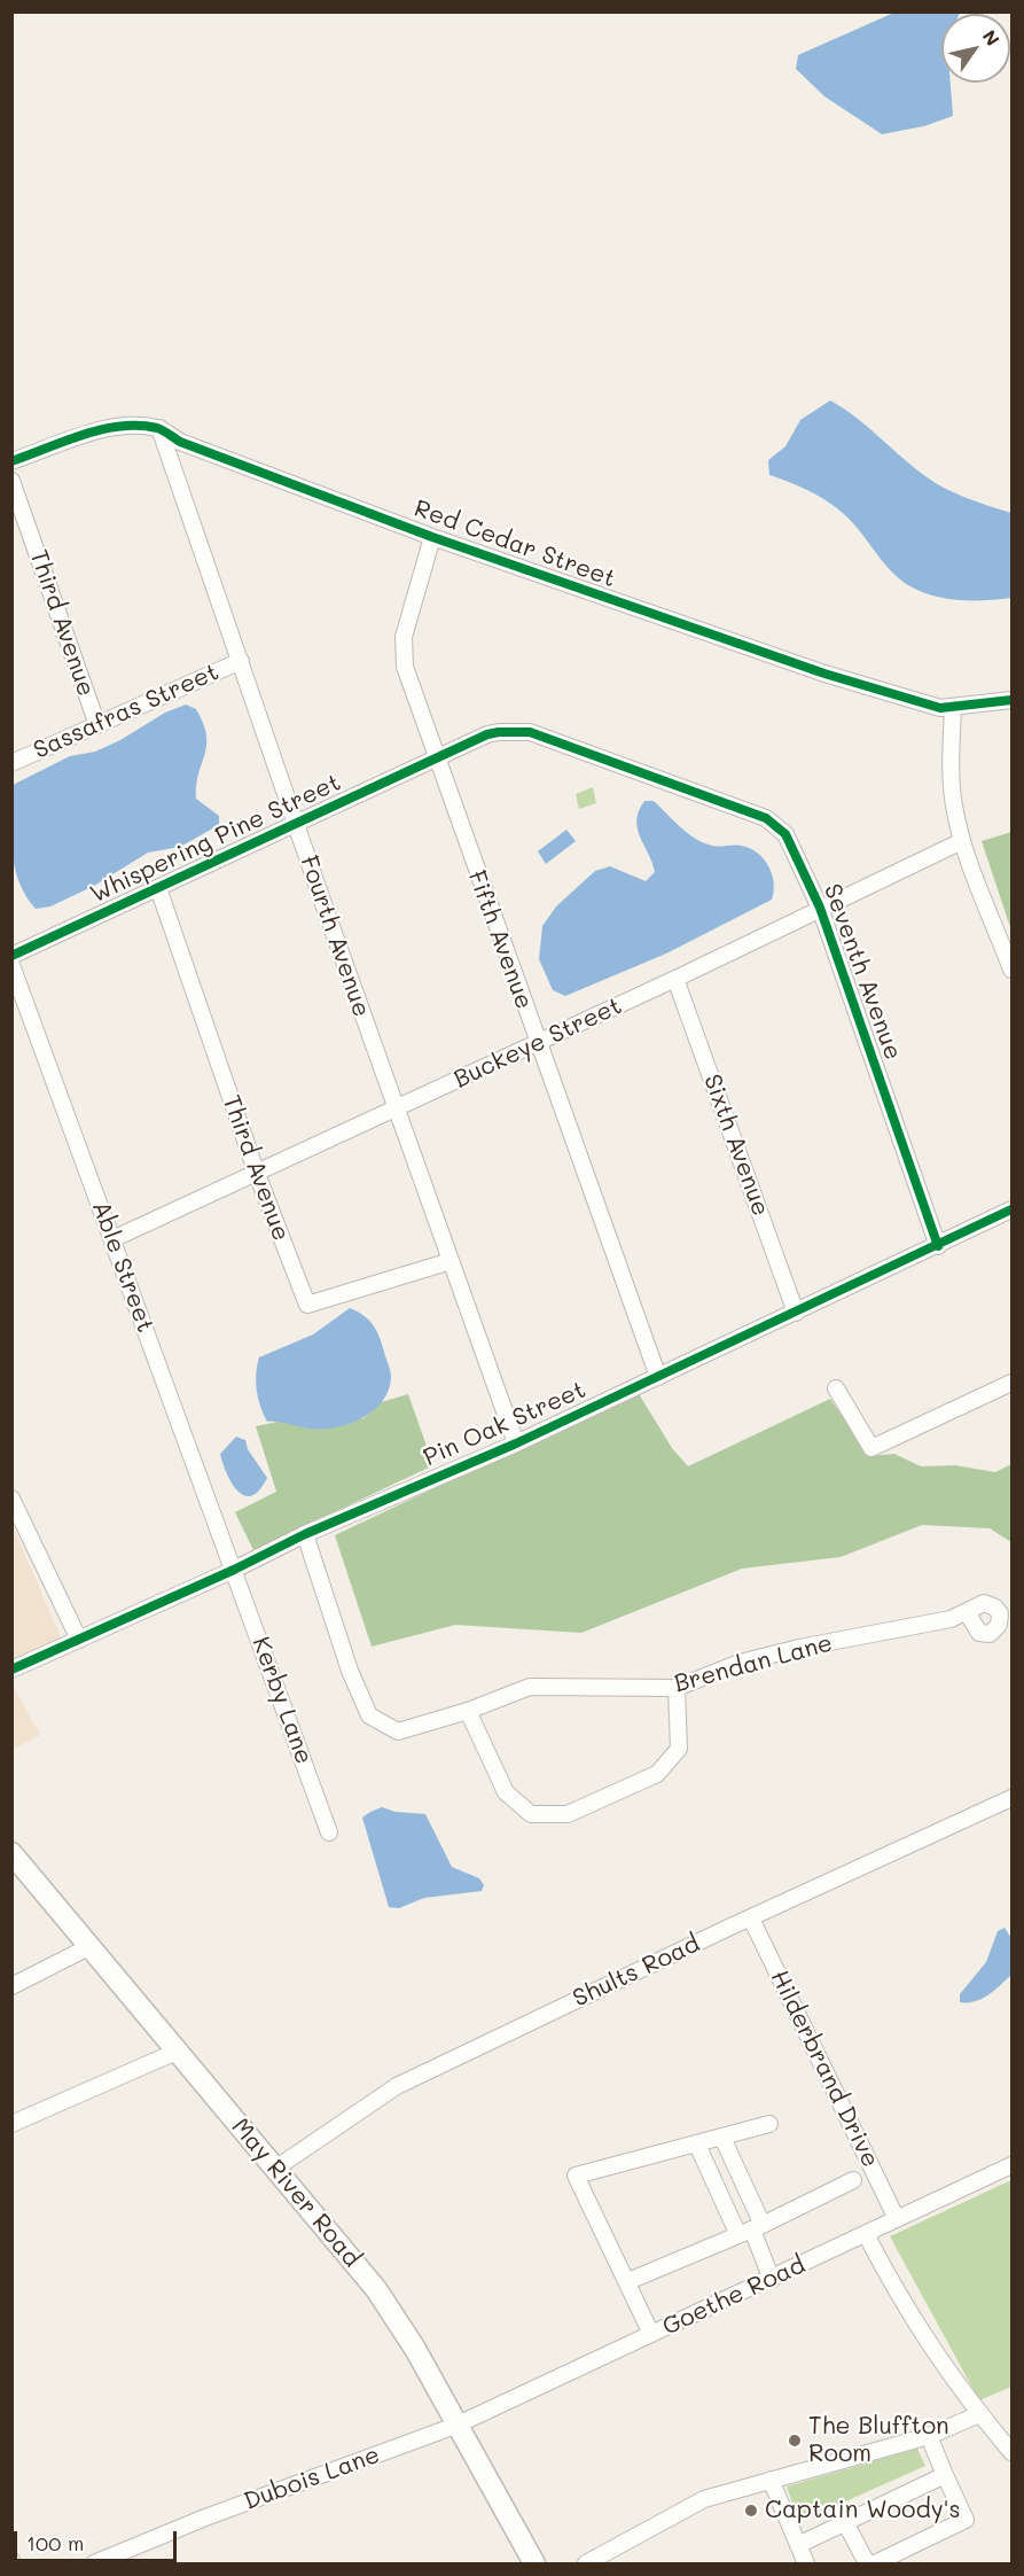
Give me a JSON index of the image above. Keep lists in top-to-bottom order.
{
  "streets": {
    "main road": ["May River Road"],
    "street": [
      "Red Cedar Street",
      "Third Avenue",
      "Sassafras Street",
      "Whispering Pine Street",
      "Fourth Avenue",
      "Fifth Avenue",
      "Seventh Avenue",
      "Buckeye Street",
      "Sixth Avenue",
      "Able Street",
      "Pin Oak Street",
      "Brendan Lane",
      "Kerby Lane",
      "Shults Road",
      "Hilderbrand Drive",
      "Goethe Road",
      "Dubois Lane"
    ]
  },
  "crossings": [
    ["Red Cedar Street", "Fourth Avenue"],
    ["Red Cedar Street", "Fifth Avenue"],
    ["Third Avenue", "Sassafras Street"],
    ["Third Avenue", "Whispering Pine Street"],
    ["Third Avenue", "Fourth Avenue"],
    ["Third Avenue", "Buckeye Street"],
    ["Sassafras Street", "Fourth Avenue"],
    ["Whispering Pine Street", "Fourth Avenue"],
    ["Whispering Pine Street", "Fifth Avenue"],
    ["Whispering Pine Street", "Seventh Avenue"],
    ["Fourth Avenue", "Buckeye Street"],
    ["Fourth Avenue", "Pin Oak Street"],
    ["Fifth Avenue", "Seventh Avenue"],
    ["Fifth Avenue", "Buckeye Street"],
    ["Fifth Avenue", "Pin Oak Street"],
    ["Seventh Avenue", "Buckeye Street"],
    ["Seventh Avenue", "Pin Oak Street"],
    ["Buckeye Street", "Sixth Avenue"],
    ["Buckeye Street", "Able Street"],
    ["Sixth Avenue", "Pin Oak Street"],
    ["Able Street", "Pin Oak Street"],
    ["Able Street", "Kerby Lane"],
    ["Pin Oak Street", "Brendan Lane"],
    ["Pin Oak Street", "Kerby Lane"],
    ["Shults Road", "Hilderbrand Drive"],
    ["Shults Road", "May River Road"],
    ["Hilderbrand Drive", "Goethe Road"],
    ["May River Road", "Goethe Road"],
    ["May River Road", "Dubois Lane"],
    ["Goethe Road", "Dubois Lane"]
  ],
  "places": ["The Bluffton Room", "Captain Woody's"],
  "scale_bar": "100 m",
  "north": "top right"
}
